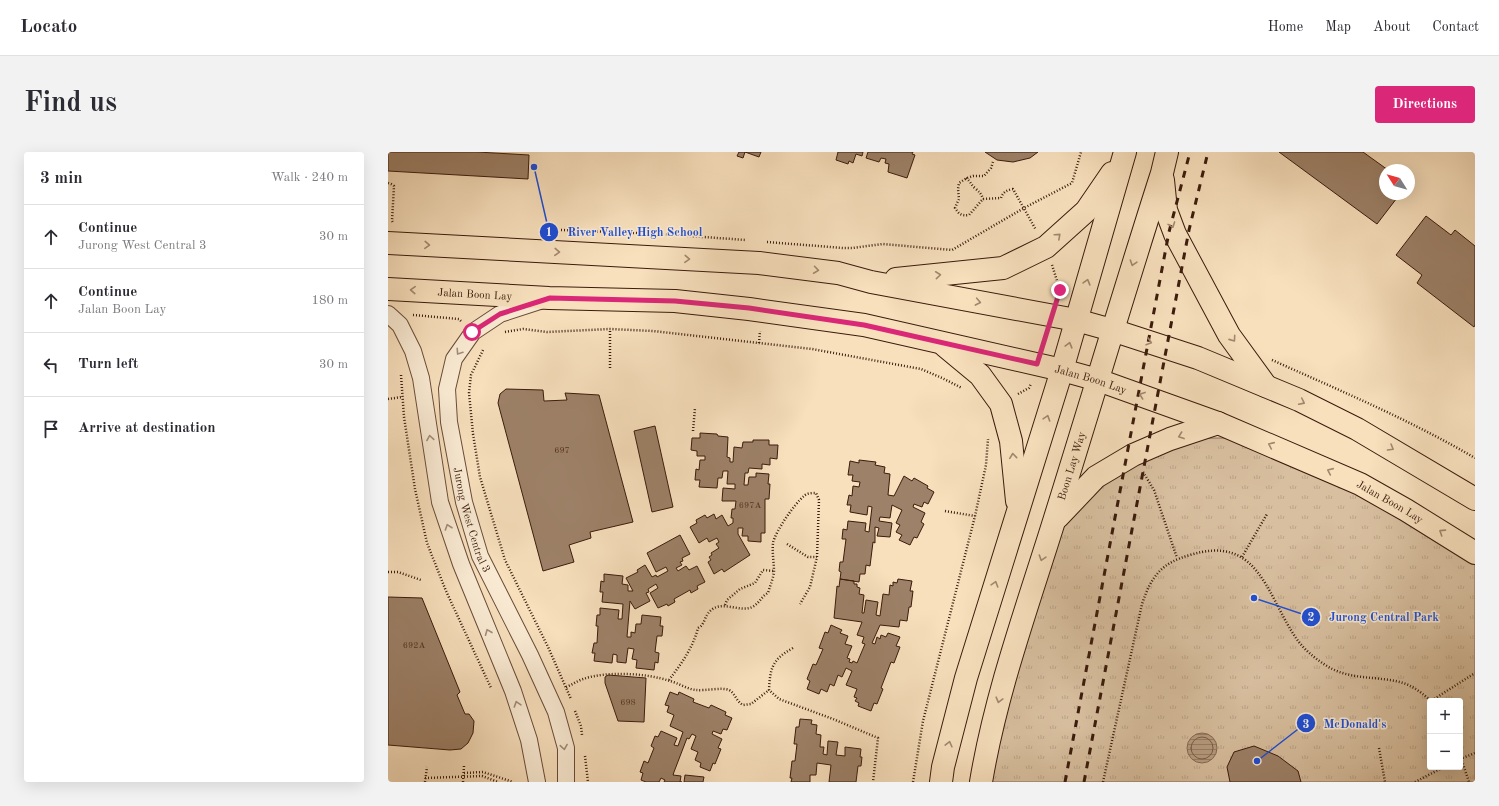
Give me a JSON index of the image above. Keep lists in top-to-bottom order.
{
  "streets": {
    "main road": ["Jalan Boon Lay", "Boon Lay Way"],
    "street": ["Jurong West Central 3"]
  },
  "crossings": [
    ["Jalan Boon Lay", "Boon Lay Way"],
    ["Jalan Boon Lay", "Jurong West Central 3"]
  ],
  "places": ["River Valley High School", "Jurong Central Park", "McDonald's"],
  "house_numbers": [
    "697",
    "697A",
    "692A",
    "698"
  ],
  "north": "top left",
  "page": {
    "header": "Locato",
    "nav": [
      "Home",
      "Map",
      "About",
      "Contact"
    ],
    "buttons": "Directions",
    "title": "Find us",
    "heading": ["3 min", "Walk · 240 m"],
    "list": [
      ["Continue", "Jurong West Central 3", "30 m"],
      ["Continue", "Jalan Boon Lay", "180 m"],
      ["Turn left", "30 m"],
      "Arrive at destination"
    ],
    "map_buttons": ["+", "−"]
  }
}
